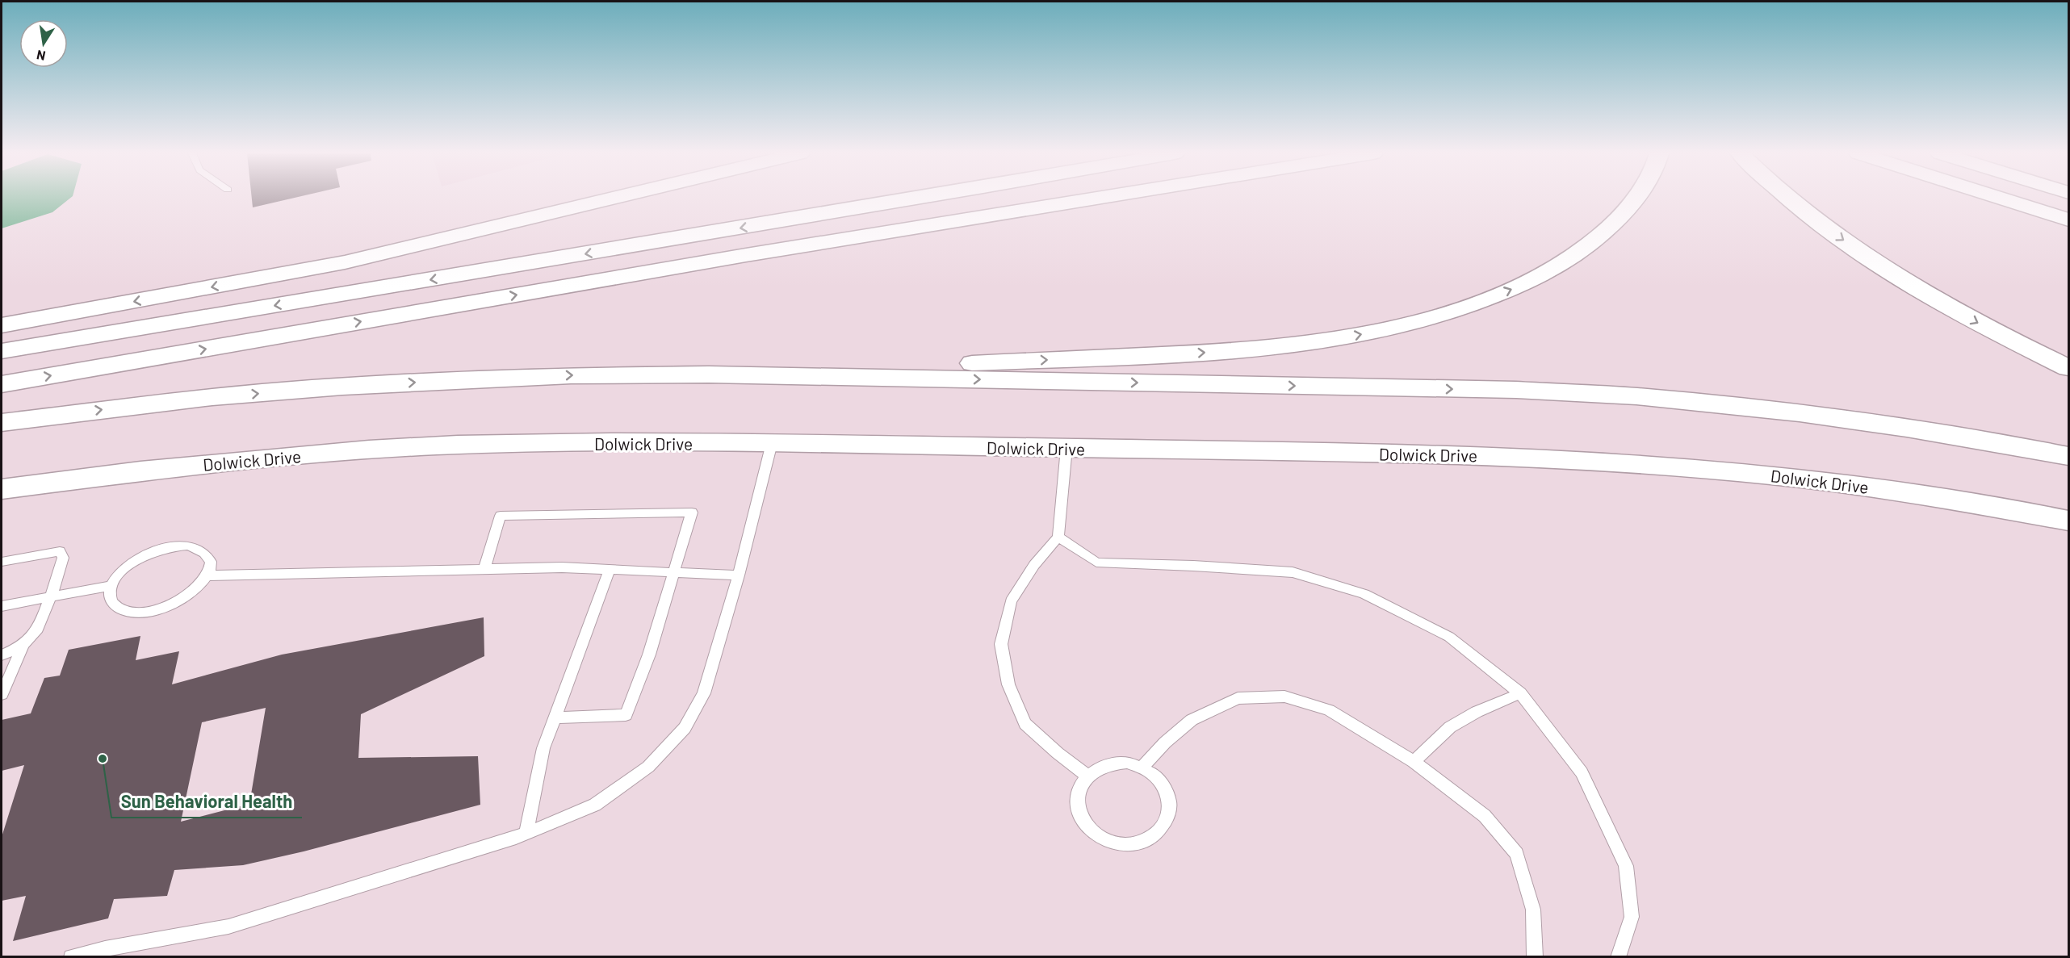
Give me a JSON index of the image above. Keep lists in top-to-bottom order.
{
  "streets": {
    "main road": ["Dolwick Drive"]
  },
  "places": ["Sun Behavioral Health"],
  "north": "bottom"
}
